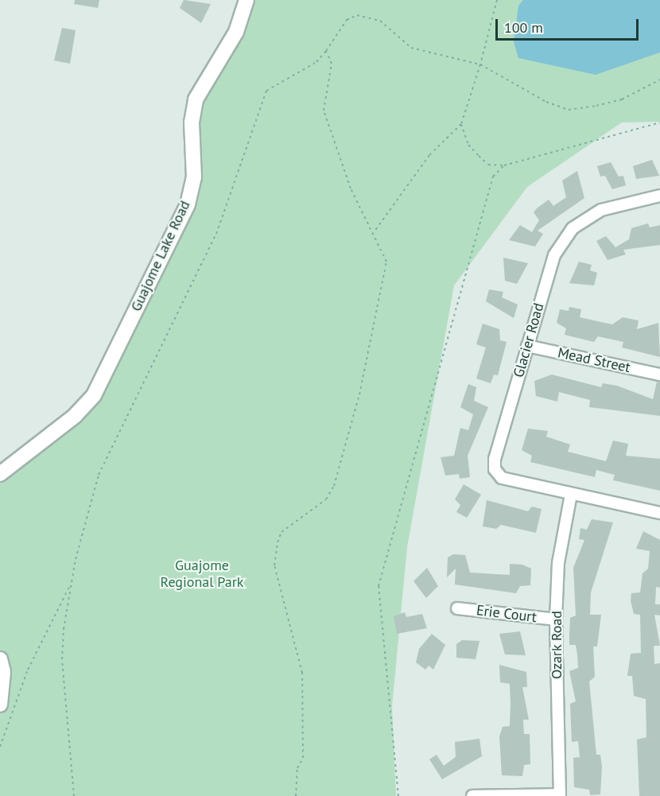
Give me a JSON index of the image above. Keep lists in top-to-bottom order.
{
  "streets": {
    "street": [
      "Guajome Lake Road",
      "Glacier Road",
      "Mead Street",
      "Erie Court",
      "Ozark Road"
    ]
  },
  "crossings": [
    ["Glacier Road", "Mead Street"],
    ["Glacier Road", "Ozark Road"],
    ["Erie Court", "Ozark Road"]
  ],
  "parks": ["Guajome Regional Park"],
  "scale_bar": "100 m"
}
